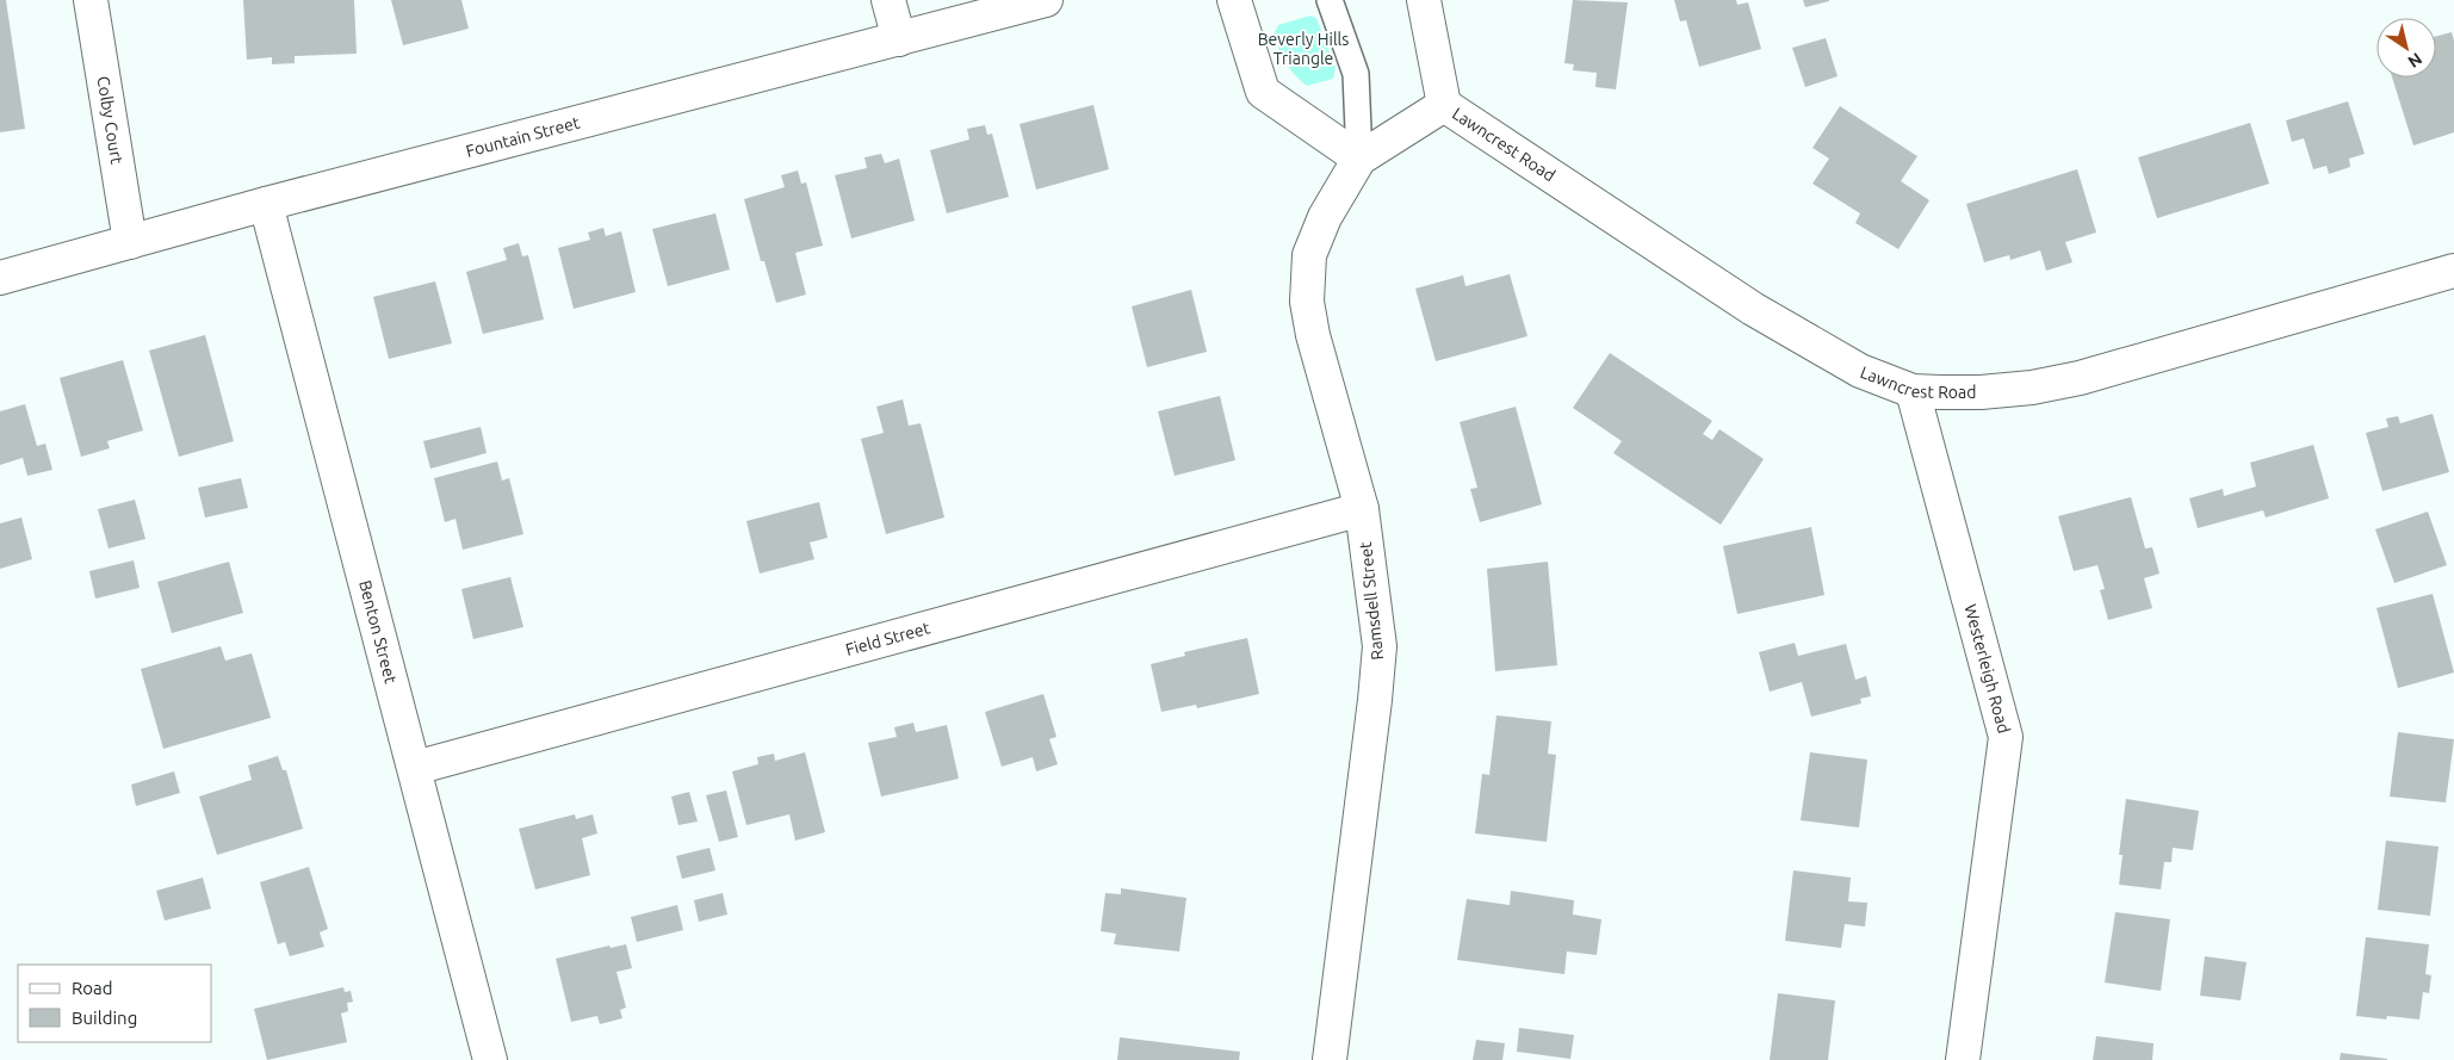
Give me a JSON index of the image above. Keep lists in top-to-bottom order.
{
  "streets": {
    "street": [
      "Colby Court",
      "Fountain Street",
      "Lawncrest Road",
      "Ramsdell Street",
      "Benton Street",
      "Field Street",
      "Westerleigh Road"
    ]
  },
  "crossings": [
    ["Colby Court", "Fountain Street"],
    ["Fountain Street", "Benton Street"],
    ["Lawncrest Road", "Ramsdell Street"],
    ["Lawncrest Road", "Westerleigh Road"],
    ["Ramsdell Street", "Field Street"],
    ["Benton Street", "Field Street"]
  ],
  "parks": ["Beverly Hills Triangle"],
  "legend": ["Road", "Building"],
  "north": "bottom right"
}
